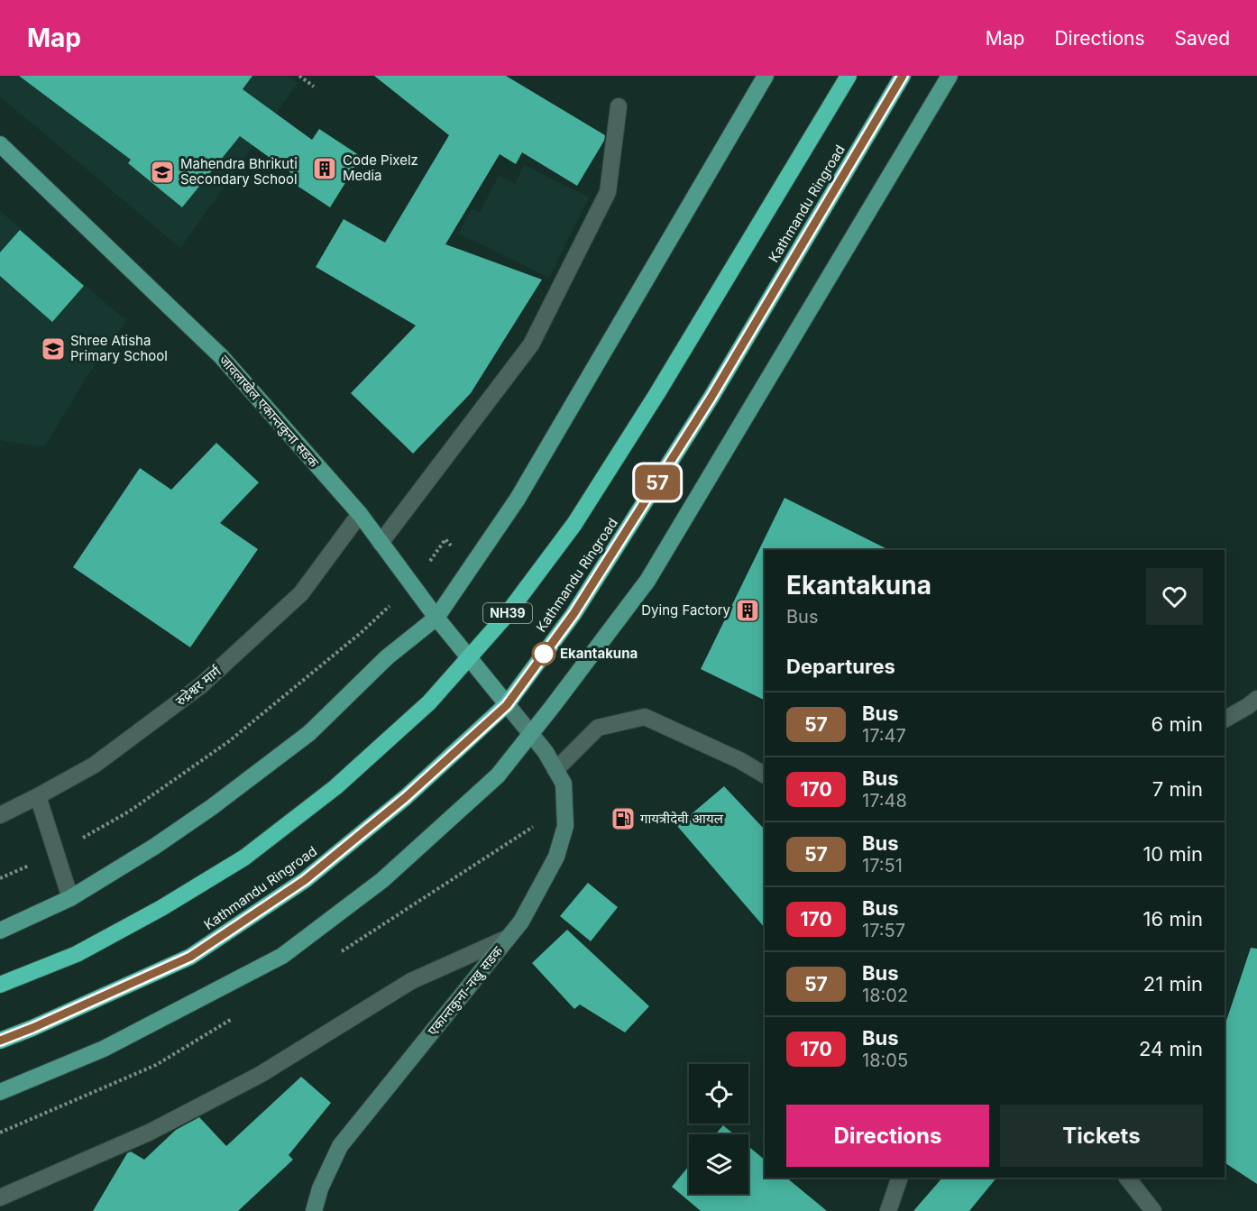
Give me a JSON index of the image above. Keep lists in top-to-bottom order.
{
  "streets": {
    "highway": ["Kathmandu Ringroad", "NH39"],
    "main road": ["जावलाखेल एकान्तकुना सडक", "एकान्तकुना-नखु सडक"],
    "street": ["रुद्रेश्वर मार्ग"]
  },
  "crossings": [
    ["Kathmandu Ringroad", "जावलाखेल एकान्तकुना सडक"],
    ["Kathmandu Ringroad", "एकान्तकुना-नखु सडक"],
    ["जावलाखेल एकान्तकुना सडक", "NH39"],
    ["जावलाखेल एकान्तकुना सडक", "रुद्रेश्वर मार्ग"],
    ["जावलाखेल एकान्तकुना सडक", "एकान्तकुना-नखु सडक"]
  ],
  "places": {
    "building": ["Code Pixelz Media", "Dying Factory"],
    "school or university": ["Mahendra Bhrikuti Secondary School", "Shree Atisha Primary School"],
    "other": ["Ekantakuna"],
    "fuel station": ["गायत्रीदेवी आयल"]
  },
  "lines": ["bus line 57"],
  "page": {
    "header": "Map",
    "nav": ["Map", "Directions", "Saved"],
    "on_map": "57",
    "heading": [
      ["Ekantakuna", "Bus"],
      "Departures"
    ],
    "list": [
      {
        "mark": "57",
        "name": "Bus",
        "note": "17:47",
        "value": "6 min"
      },
      {
        "mark": "170",
        "name": "Bus",
        "note": "17:48",
        "value": "7 min"
      },
      {
        "mark": "57",
        "name": "Bus",
        "note": "17:51",
        "value": "10 min"
      },
      {
        "mark": "170",
        "name": "Bus",
        "note": "17:57",
        "value": "16 min"
      },
      {
        "mark": "57",
        "name": "Bus",
        "note": "18:02",
        "value": "21 min"
      },
      {
        "mark": "170",
        "name": "Bus",
        "note": "18:05",
        "value": "24 min"
      }
    ],
    "buttons": ["Directions", "Tickets"]
  }
}
